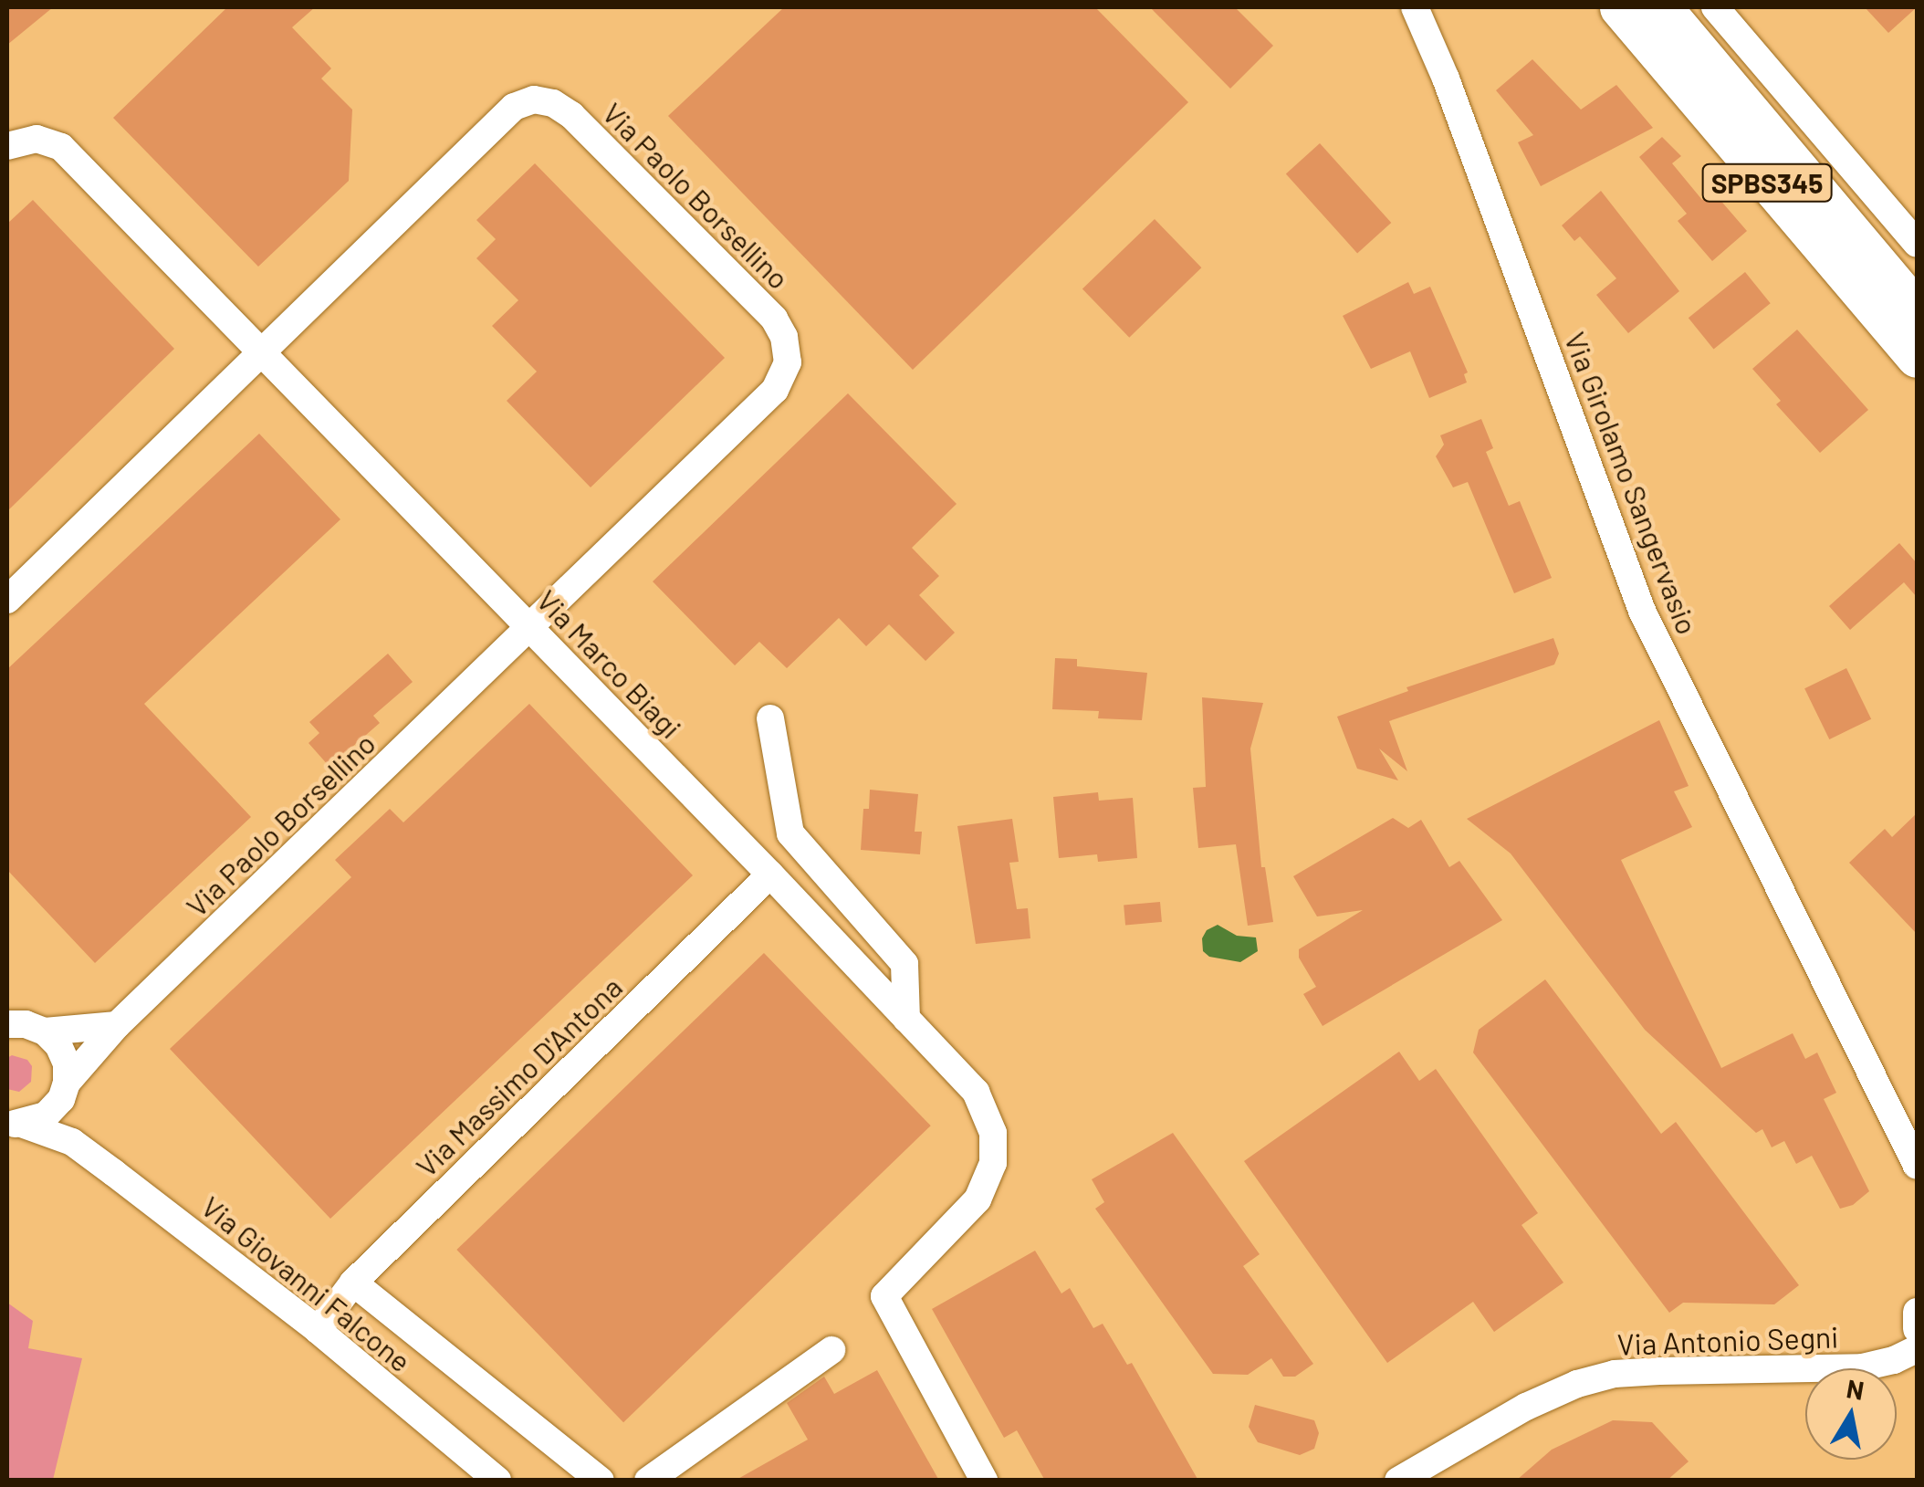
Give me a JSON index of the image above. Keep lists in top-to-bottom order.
{
  "streets": {
    "main road": ["SPBS345"],
    "street": [
      "Via Paolo Borsellino",
      "Via Girolamo Sangervasio",
      "Via Marco Biagi",
      "Via Massimo D'Antona",
      "Via Giovanni Falcone",
      "Via Antonio Segni"
    ]
  },
  "crossings": [
    ["Via Paolo Borsellino", "Via Marco Biagi"],
    ["Via Paolo Borsellino", "Via Giovanni Falcone"],
    ["Via Marco Biagi", "Via Massimo D'Antona"],
    ["Via Massimo D'Antona", "Via Giovanni Falcone"]
  ],
  "north": "top"
}
